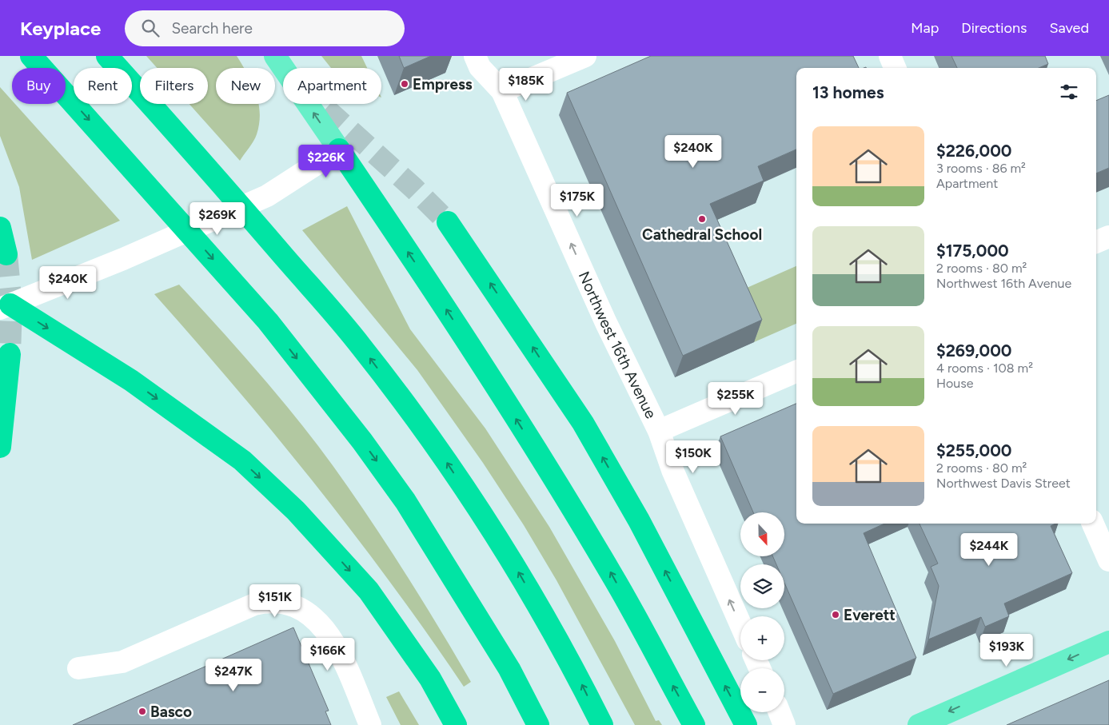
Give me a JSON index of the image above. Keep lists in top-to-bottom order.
{
  "streets": {
    "street": ["Northwest 16th Avenue"]
  },
  "one_way": ["Northwest 16th Avenue"],
  "places": [
    "Empress",
    "Cathedral School",
    "Everett",
    "Basco"
  ],
  "north": "bottom",
  "page": {
    "header": "Keyplace",
    "search": "Search here",
    "nav": ["Map", "Directions", "Saved"],
    "price": [
      "$185K",
      "$240K",
      "$226K",
      "$175K",
      "$269K",
      "$240K",
      "$255K",
      "$150K",
      "$244K",
      "$151K",
      "$193K",
      "$166K",
      "$247K"
    ],
    "chip": [
      "Buy",
      "Rent",
      "Filters",
      "New",
      "Apartment"
    ],
    "heading": "13 homes",
    "list": [
      {
        "name": "$226,000",
        "note": "3 rooms · 86 m² · Apartment"
      },
      {
        "name": "$175,000",
        "note": "2 rooms · 80 m² · Northwest 16th Avenue"
      },
      {
        "name": "$269,000",
        "note": "4 rooms · 108 m² · House"
      },
      {
        "name": "$255,000",
        "note": "2 rooms · 80 m² · Northwest Davis Street"
      }
    ],
    "map_buttons": ["+", "−"]
  }
}
